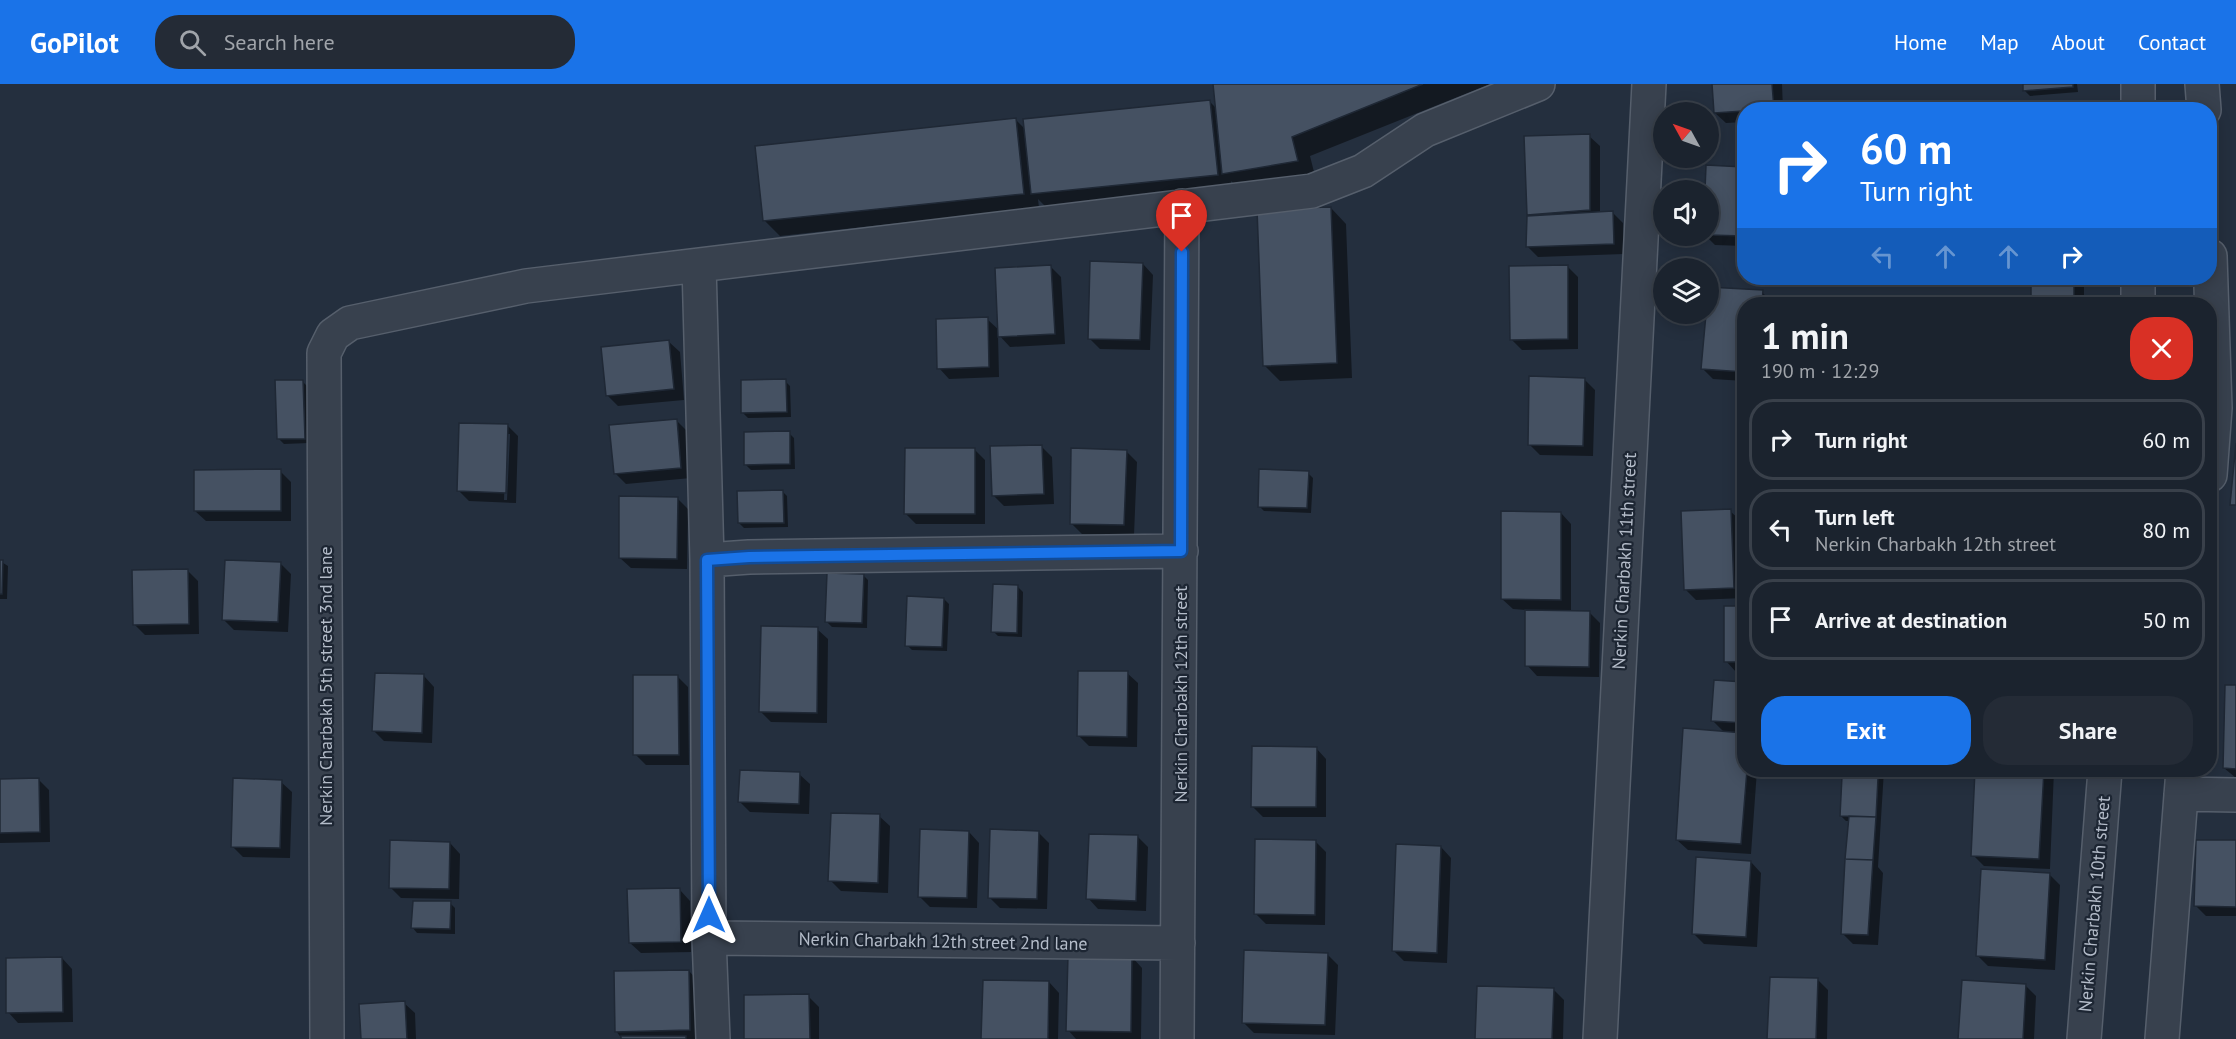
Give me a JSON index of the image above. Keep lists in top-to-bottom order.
{
  "streets": {
    "street": [
      "Nerkin Charbakh 11th street",
      "Nerkin Charbakh 5th street 3nd lane",
      "Nerkin Charbakh 12th street",
      "Nerkin Charbakh 10th street",
      "Nerkin Charbakh 12th street 2nd lane"
    ]
  },
  "crossings": [
    ["Nerkin Charbakh 12th street", "Nerkin Charbakh 12th street 2nd lane"]
  ],
  "north": "top left",
  "page": {
    "header": "GoPilot",
    "search": "Search here",
    "nav": [
      "Home",
      "Map",
      "About",
      "Contact"
    ],
    "turn": ["60 m", "Turn right"],
    "heading": ["1 min", "190 m · 12:29"],
    "list": [
      {
        "name": "Turn right",
        "value": "60 m"
      },
      {
        "name": "Turn left",
        "note": "Nerkin Charbakh 12th street",
        "value": "80 m"
      },
      {
        "name": "Arrive at destination",
        "value": "50 m"
      }
    ],
    "buttons": ["Exit", "Share"]
  }
}
